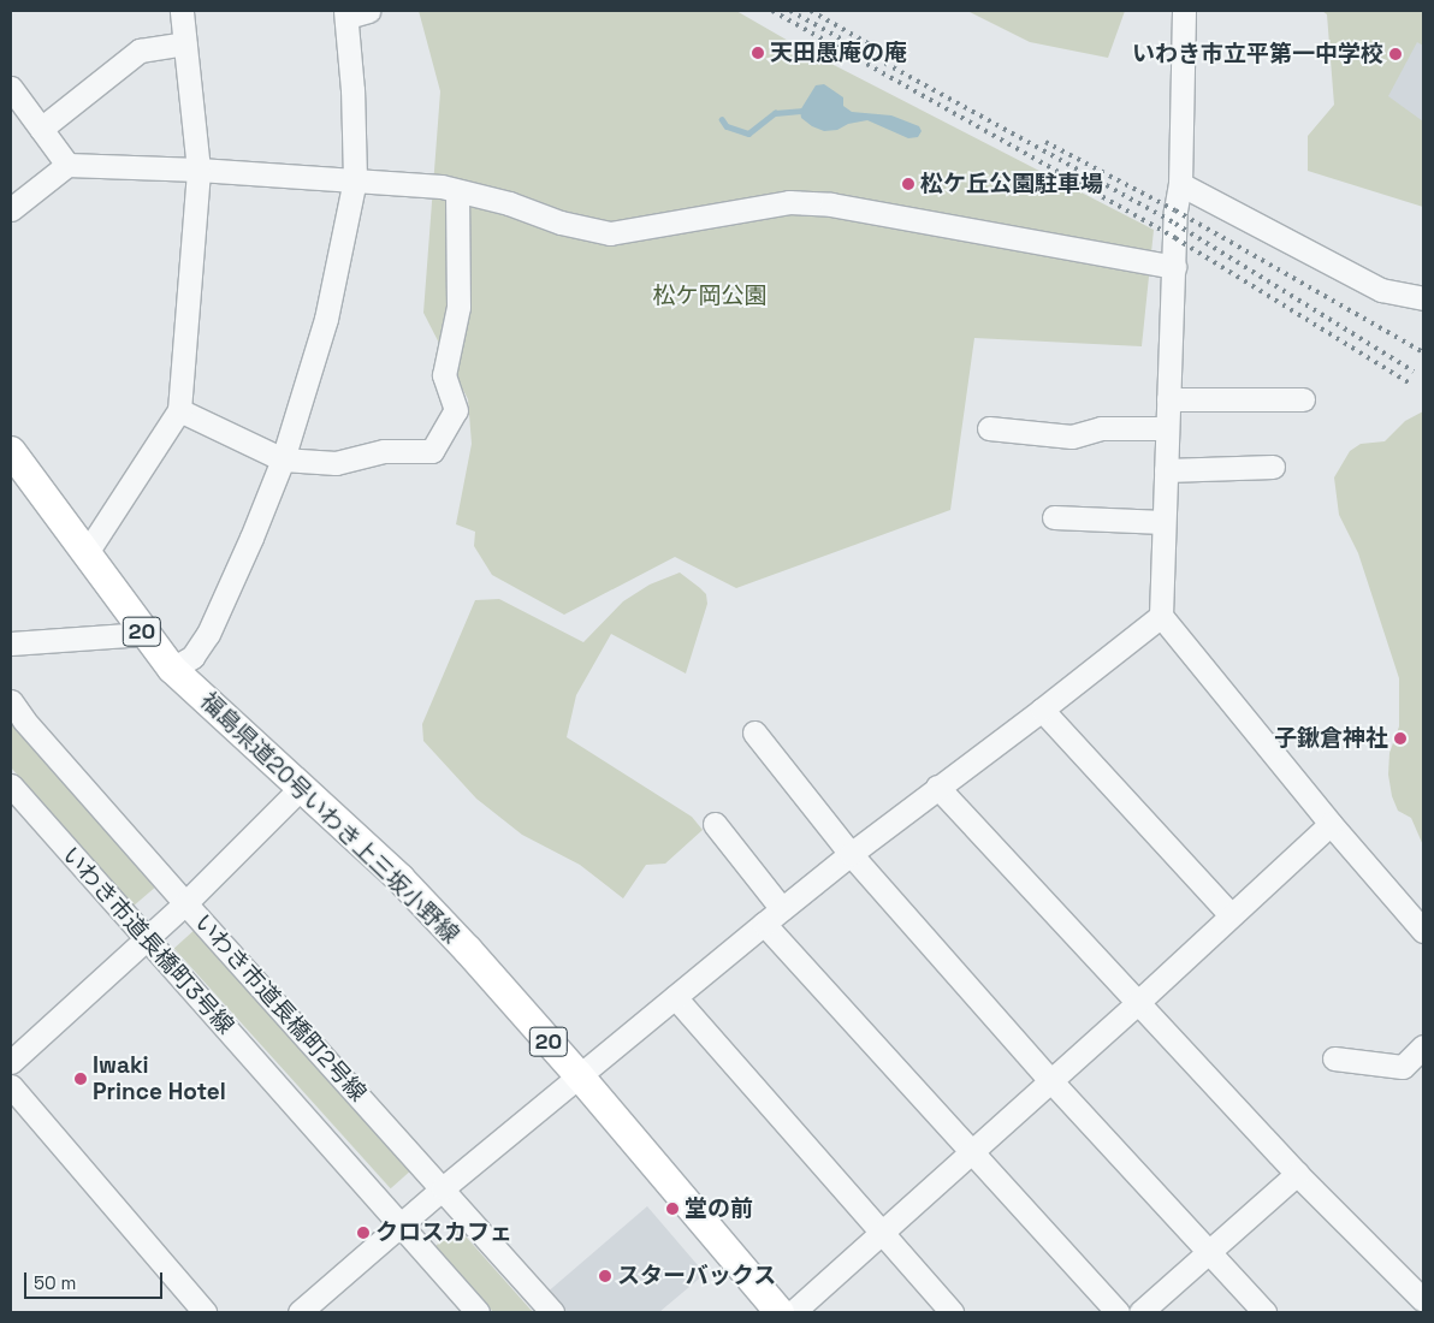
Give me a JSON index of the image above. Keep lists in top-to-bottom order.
{
  "streets": {
    "main road": ["20", "福島県道20号いわき上三坂小野線"],
    "street": ["いわき市道長橋町3号線", "いわき市道長橋町2号線"]
  },
  "parks": ["松ケ岡公園"],
  "places": [
    "天田愚庵の庵",
    "いわき市立平第一中学校",
    "松ケ丘公園駐車場",
    "子鍬倉神社",
    "Iwaki Prince Hotel",
    "堂の前",
    "クロスカフェ",
    "スターバックス"
  ],
  "scale_bar": "50 m"
}
